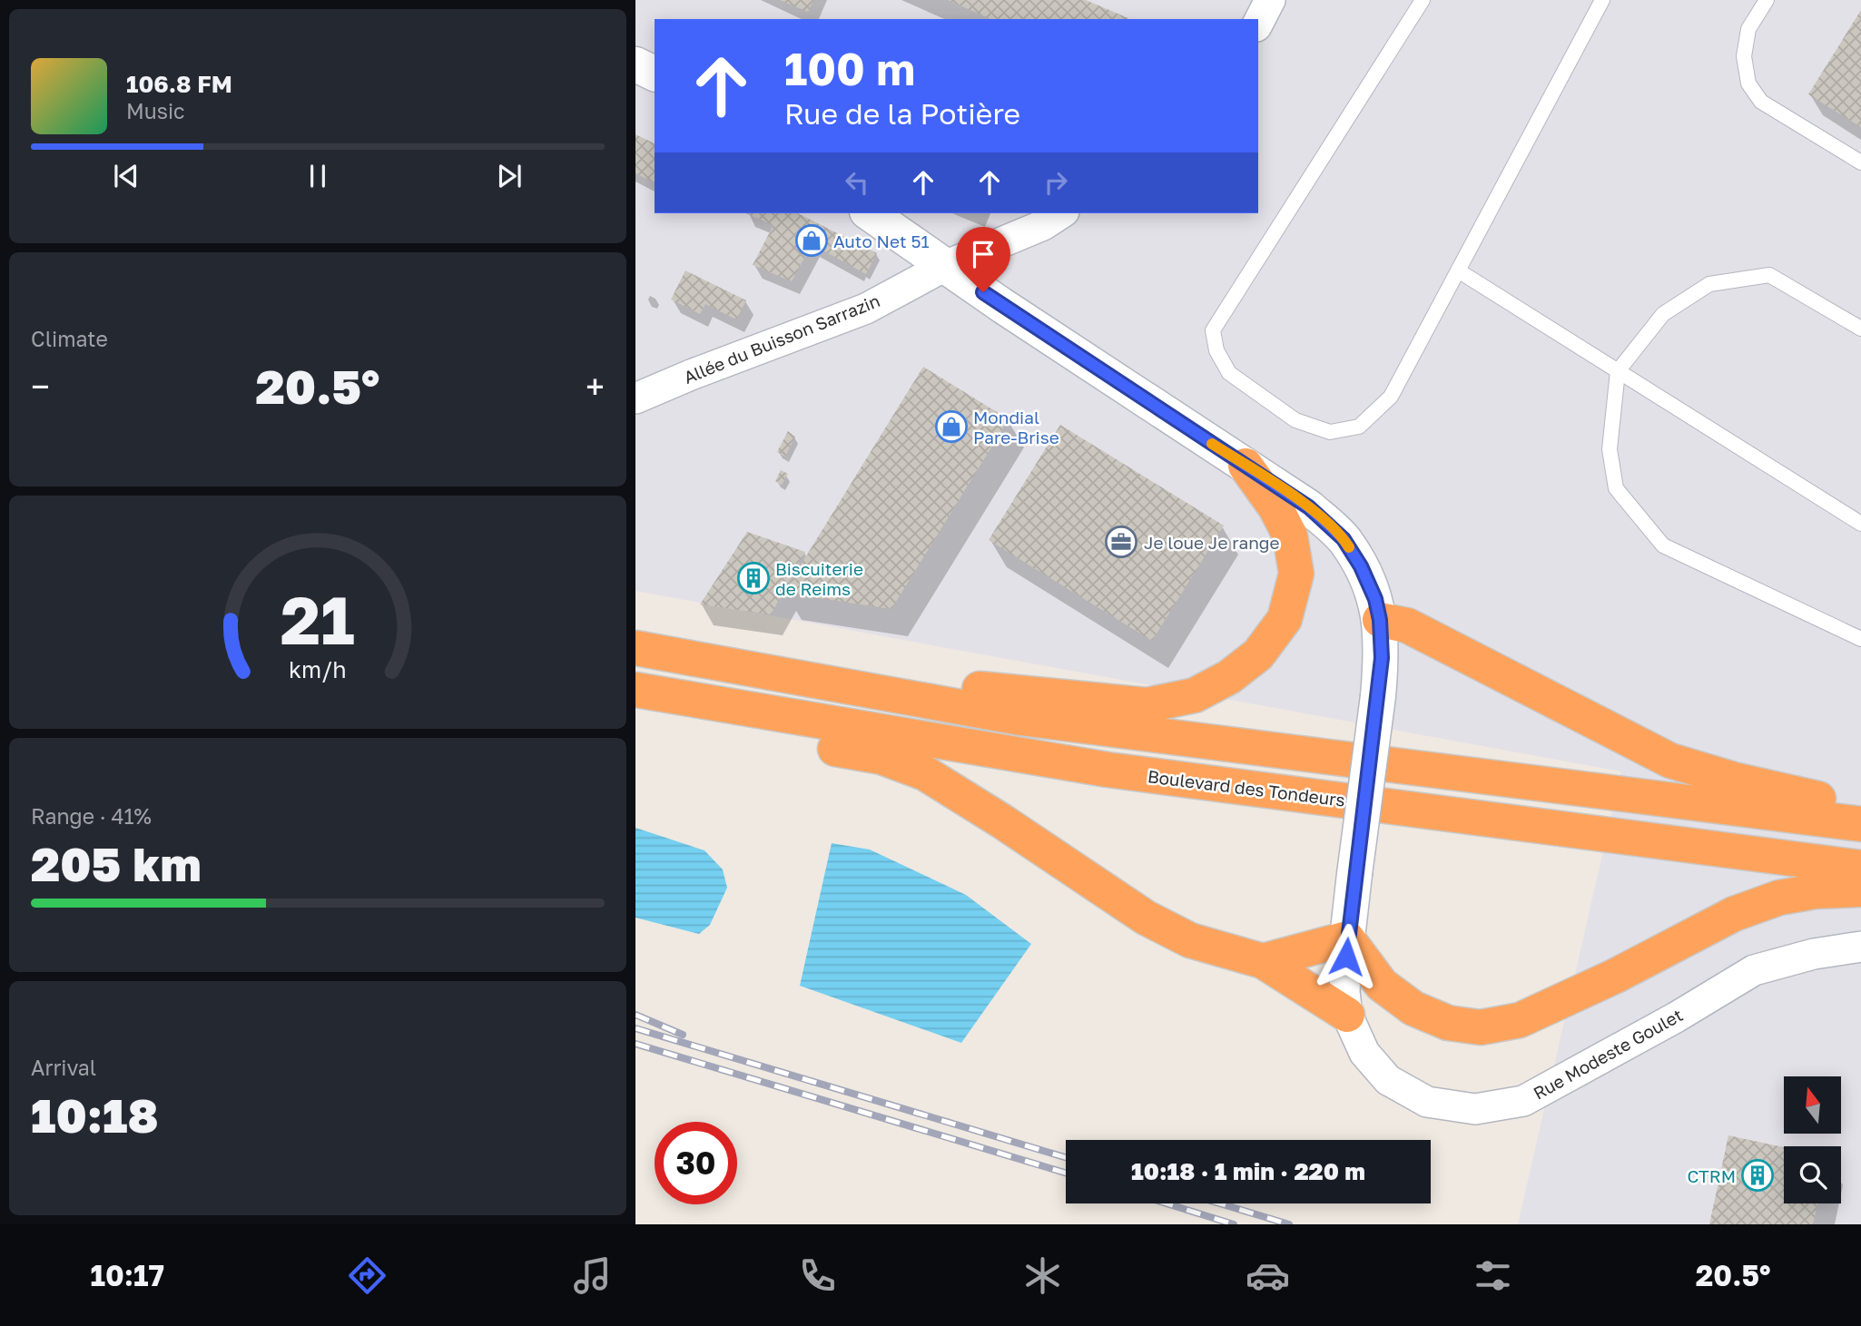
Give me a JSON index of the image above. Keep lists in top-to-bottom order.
{
  "streets": {
    "highway": ["Boulevard des Tondeurs"],
    "street": ["Allée du Buisson Sarrazin", "Rue Modeste Goulet"]
  },
  "places": {
    "shop": ["Auto Net 51", "Mondial Pare-Brise"],
    "office": ["Je loue Je range"],
    "building": ["Biscuiterie de Reims", "CTRM"]
  },
  "north": "top",
  "page": {
    "turn": ["100 m", "Rue de la Potière"],
    "song": ["106.8 FM", "Music"],
    "tile": [
      "Climate",
      ["Range · 41%", "205 km"],
      ["Arrival", "10:18"]
    ],
    "heat": ["−", "20.5°", "+"],
    "limit": "30",
    "trip": "10:18 · 1 min · 220 m",
    "tabs": ["10:17", "20.5°"],
    "gauge": ["21", "km/h"]
  }
}
